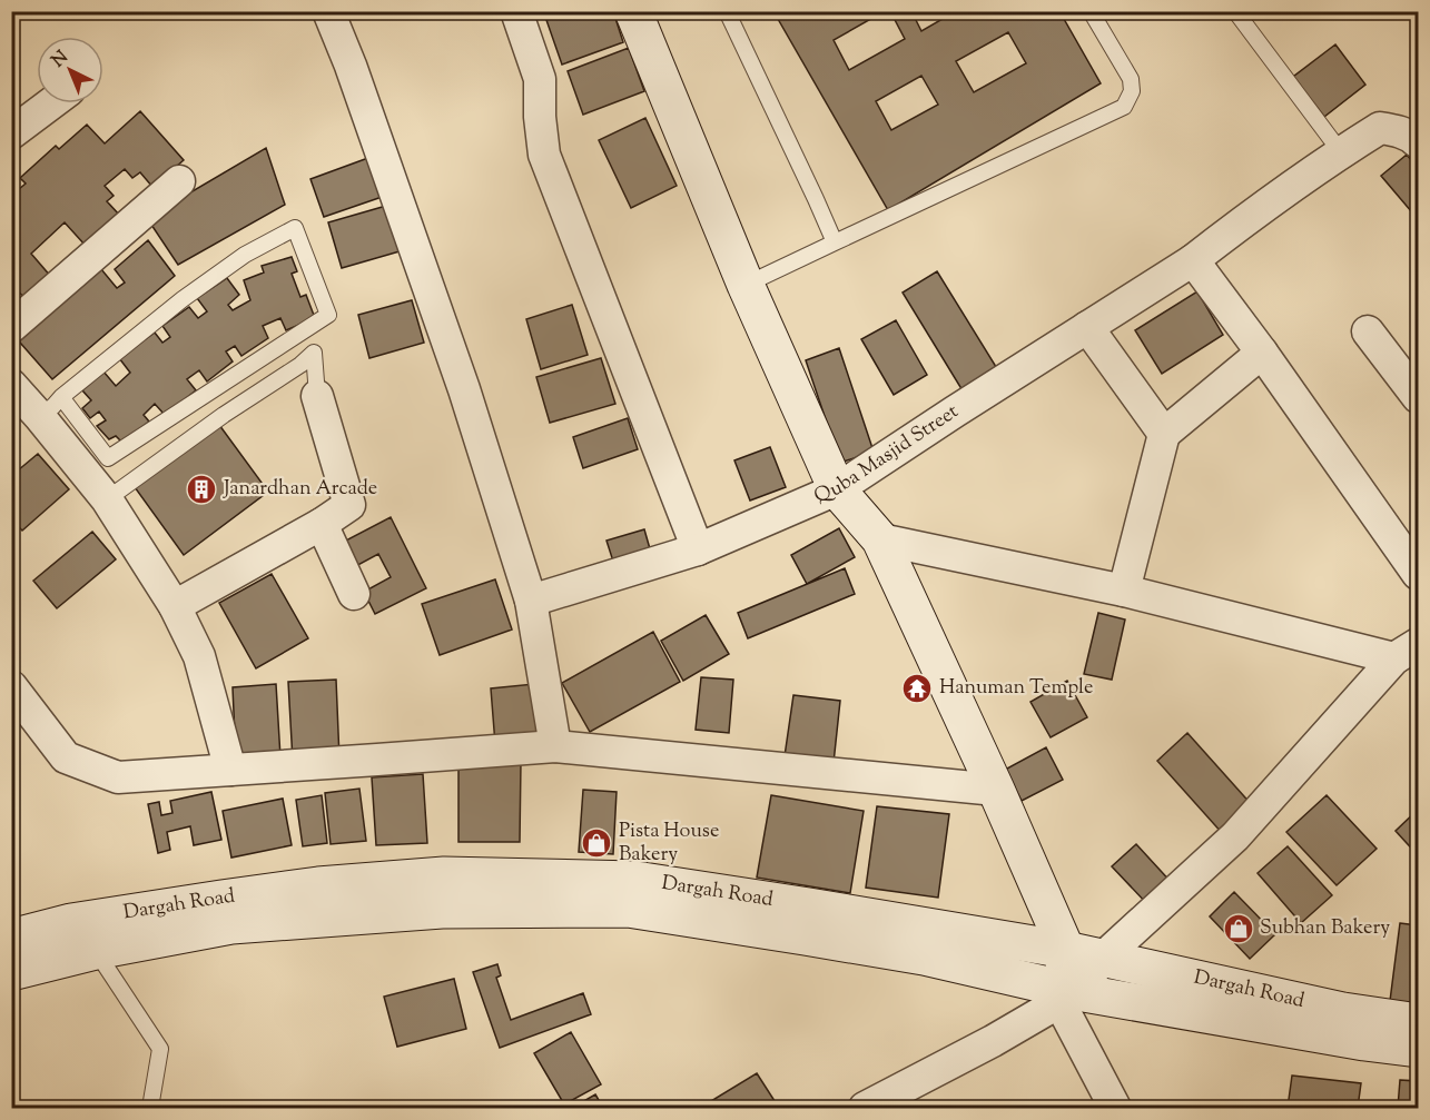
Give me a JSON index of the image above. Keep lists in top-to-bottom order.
{
  "streets": {
    "main road": ["Dargah Road"],
    "street": ["Quba Masjid Street"]
  },
  "places": {
    "building": ["Janardhan Arcade"],
    "temple": ["Hanuman Temple"],
    "shop": ["Pista House Bakery", "Subhan Bakery"]
  },
  "north": "top left"
}
